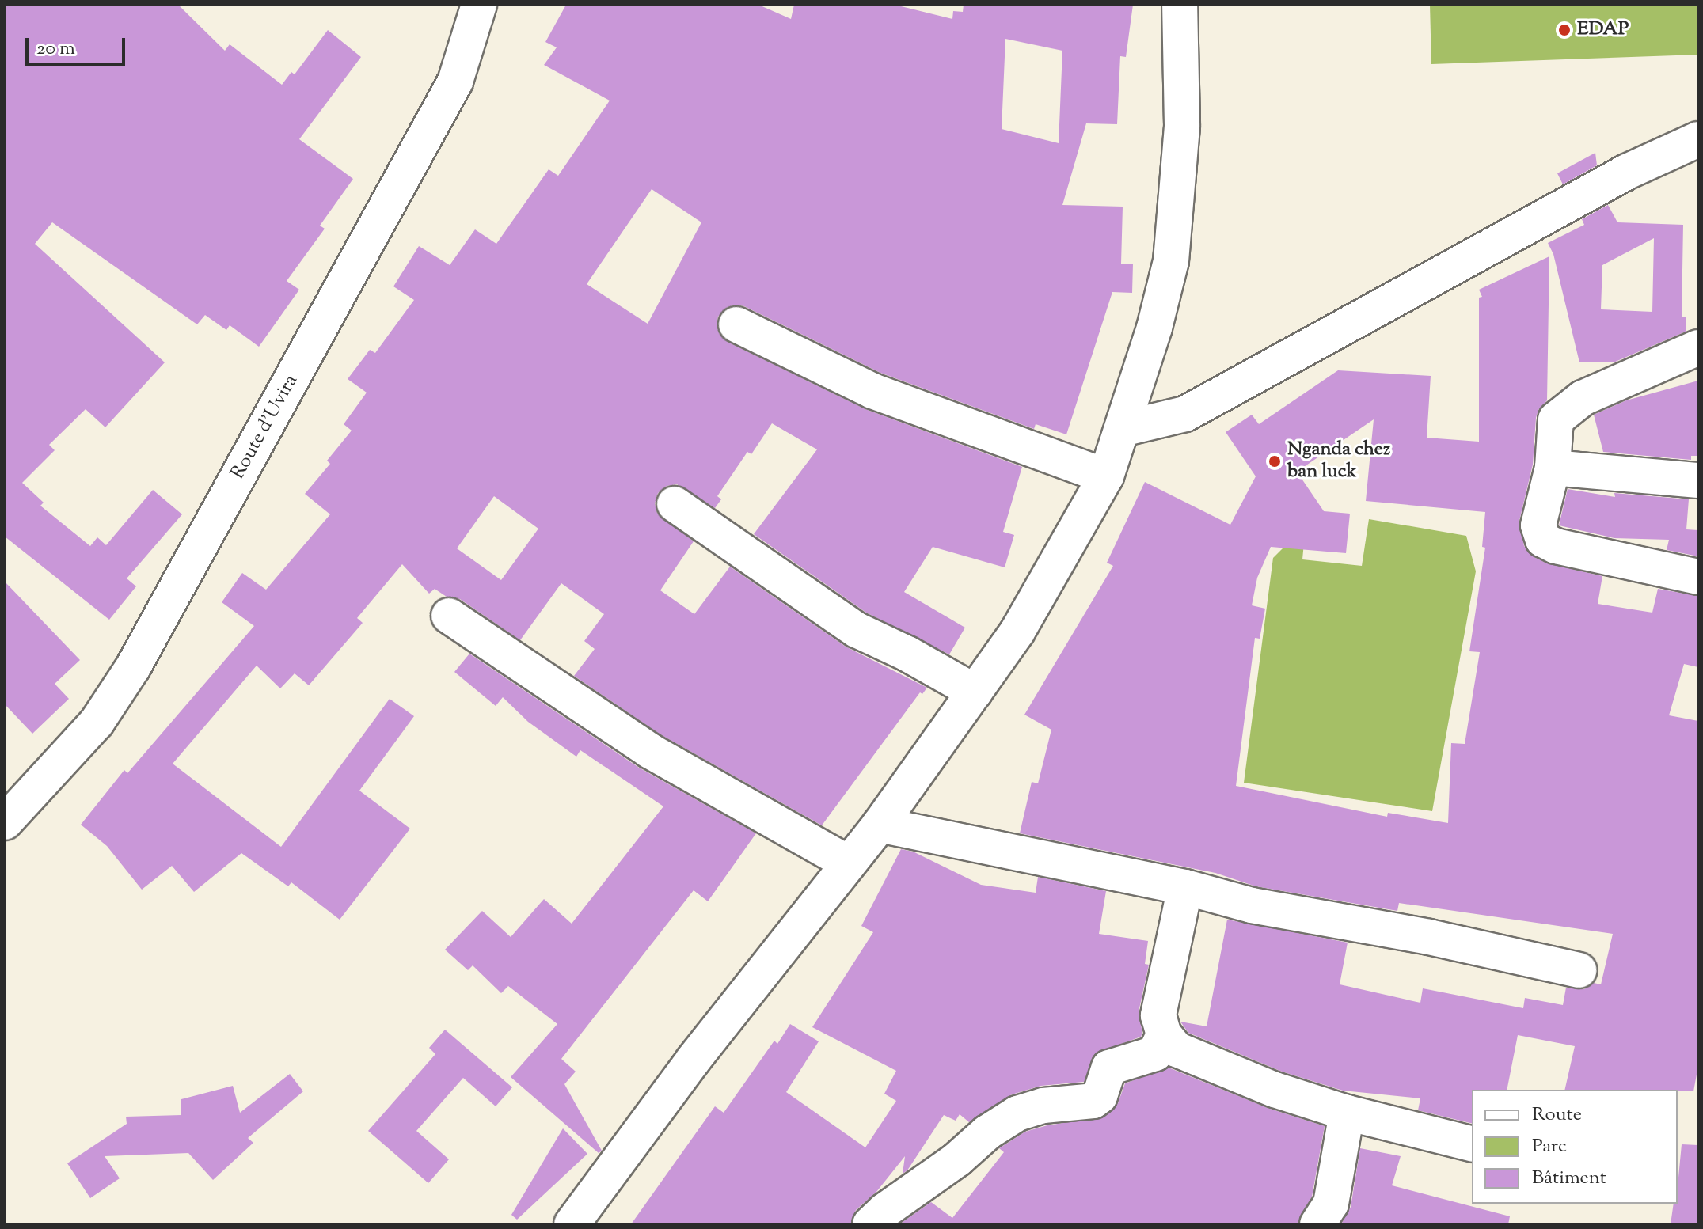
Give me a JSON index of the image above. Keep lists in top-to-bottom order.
{
  "streets": {
    "street": ["Route d'Uvira"]
  },
  "places": ["EDAP", "Nganda chez ban luck"],
  "legend": ["Route", "Parc", "Bâtiment"],
  "scale_bar": "20 m"
}
